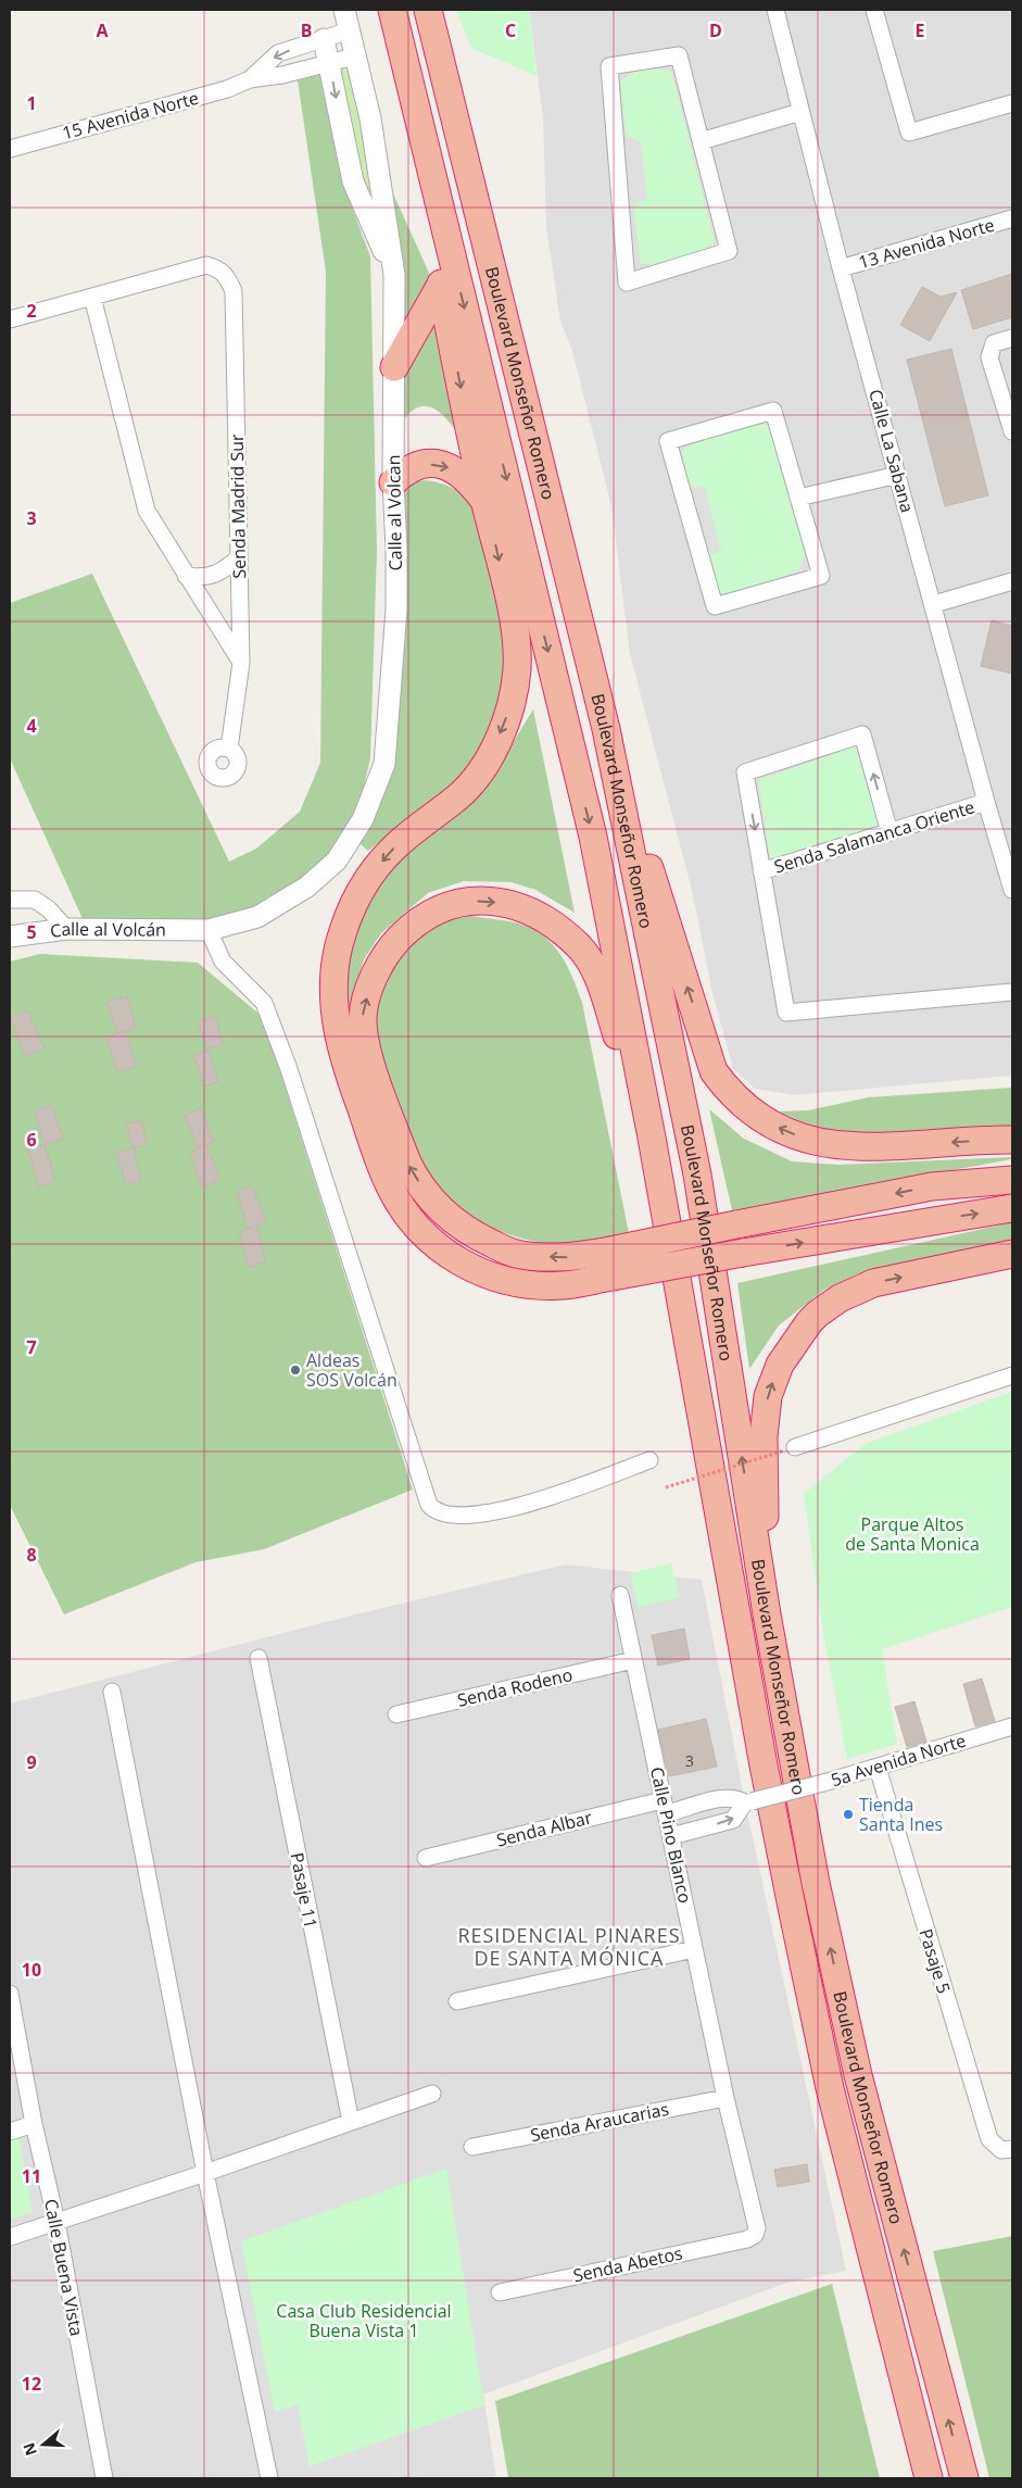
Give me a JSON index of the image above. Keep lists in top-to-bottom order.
{
  "streets": {
    "highway": ["Boulevard Monseñor Romero"],
    "street": [
      "15 Avenida Norte",
      "13 Avenida Norte",
      "Calle La Sabana",
      "Senda Madrid Sur",
      "Calle al Volcan",
      "Senda Salamanca Oriente",
      "Calle al Volcán",
      "Senda Rodeno",
      "5a Avenida Norte",
      "Senda Albar",
      "Calle Pino Blanco",
      "Pasaje 11",
      "Pasaje 5",
      "Senda Araucarias",
      "Senda Abetos",
      "Calle Buena Vista"
    ]
  },
  "crossings": [
    ["13 Avenida Norte", "Calle La Sabana"],
    ["Calle La Sabana", "Senda Salamanca Oriente"],
    ["Calle al Volcan", "Calle al Volcán"],
    ["Senda Rodeno", "Calle Pino Blanco"],
    ["5a Avenida Norte", "Senda Albar"],
    ["5a Avenida Norte", "Calle Pino Blanco"],
    ["5a Avenida Norte", "Pasaje 5"],
    ["Senda Albar", "Calle Pino Blanco"],
    ["Calle Pino Blanco", "Senda Araucarias"],
    ["Calle Pino Blanco", "Senda Abetos"]
  ],
  "districts": ["RESIDENCIAL PINARES DE SANTA MÓNICA"],
  "parks": ["Parque Altos de Santa Monica", "Casa Club Residencial Buena Vista 1"],
  "places": ["Aldeas SOS Volcán", "Tienda Santa Ines"],
  "house_numbers": ["3"],
  "north": "left",
  "grid": {
    "columns": [
      "A",
      "B",
      "C",
      "D",
      "E"
    ],
    "rows": [
      "1",
      "2",
      "3",
      "4",
      "5",
      "6",
      "7",
      "8",
      "9",
      "10",
      "11",
      "12"
    ]
  }
}
